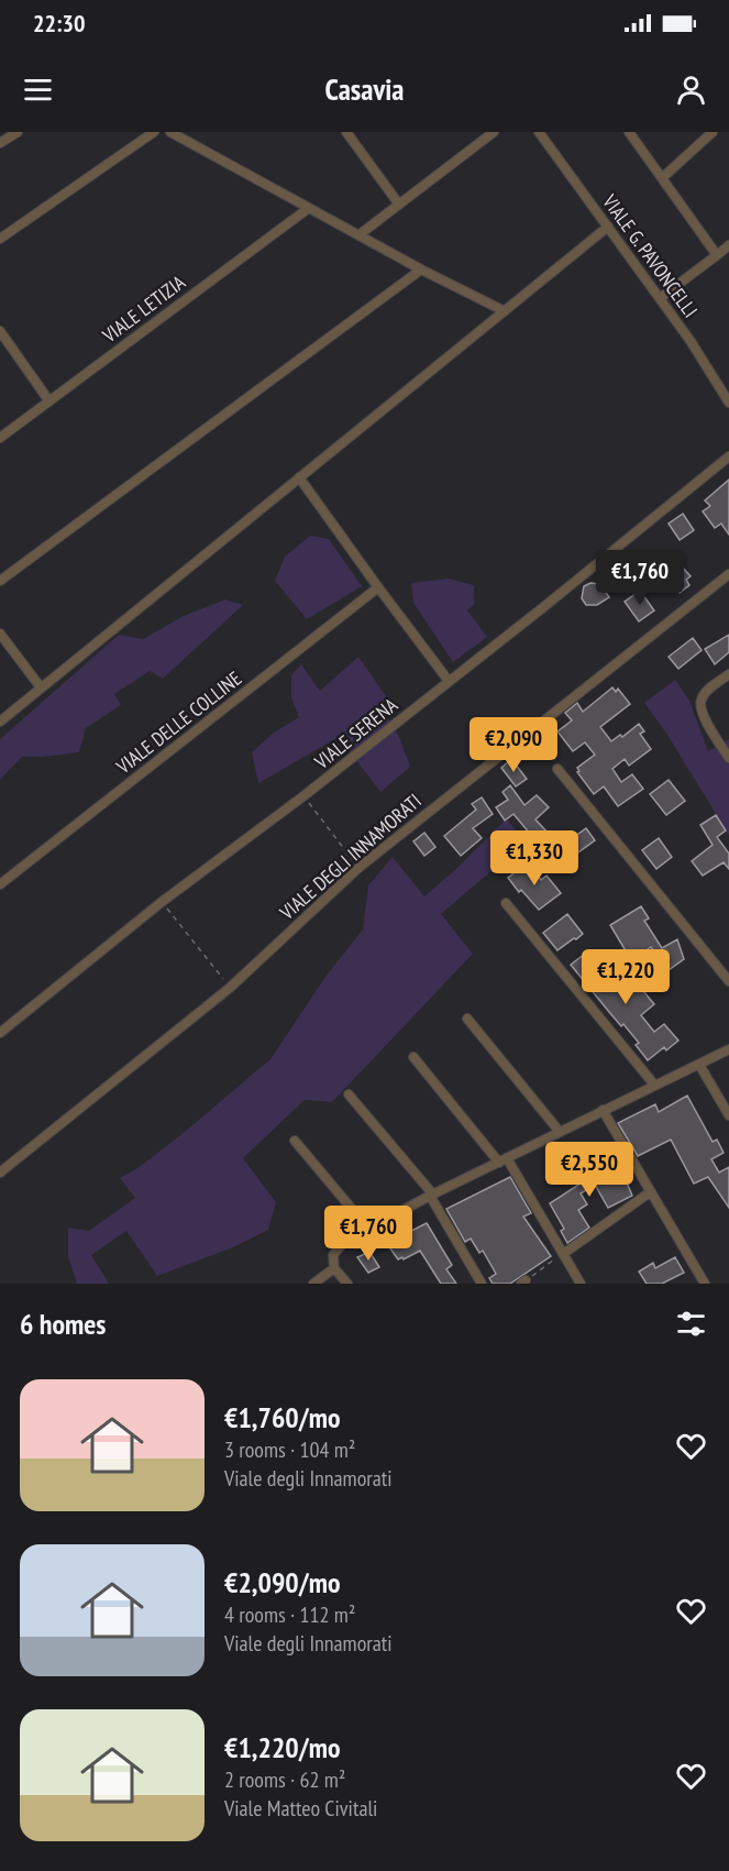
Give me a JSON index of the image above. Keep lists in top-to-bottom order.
{
  "streets": {
    "street": [
      "VIALE G. PAVONCELLI",
      "VIALE LETIZIA",
      "VIALE DELLE COLLINE",
      "VIALE SERENA",
      "VIALE DEGLI INNAMORATI"
    ]
  },
  "page": {
    "status": "22:30",
    "header": "Casavia",
    "price": [
      "€1,760",
      "€2,090",
      "€1,330",
      "€1,220",
      "€2,550",
      "€1,760"
    ],
    "heading": "6 homes",
    "list": [
      {
        "name": "€1,760/mo",
        "note": "3 rooms · 104 m² · Viale degli Innamorati"
      },
      {
        "name": "€2,090/mo",
        "note": "4 rooms · 112 m² · Viale degli Innamorati"
      },
      {
        "name": "€1,220/mo",
        "note": "2 rooms · 62 m² · Viale Matteo Civitali"
      }
    ]
  }
}
